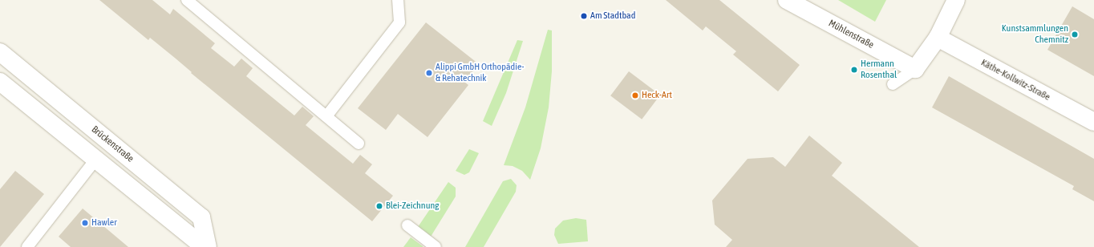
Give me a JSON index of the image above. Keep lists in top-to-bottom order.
{
  "streets": {
    "street": ["Mühlenstraße", "Käthe-Kollwitz-Straße", "Brückenstraße"]
  },
  "places": [
    "Am Stadtbad",
    "Kunstsammlungen Chemnitz",
    "Hermann Rosenthal",
    "Alippi GmbH Orthopädie- & Rehatechnik",
    "Heck-Art",
    "Blei-Zeichnung",
    "Hawler"
  ]
}
